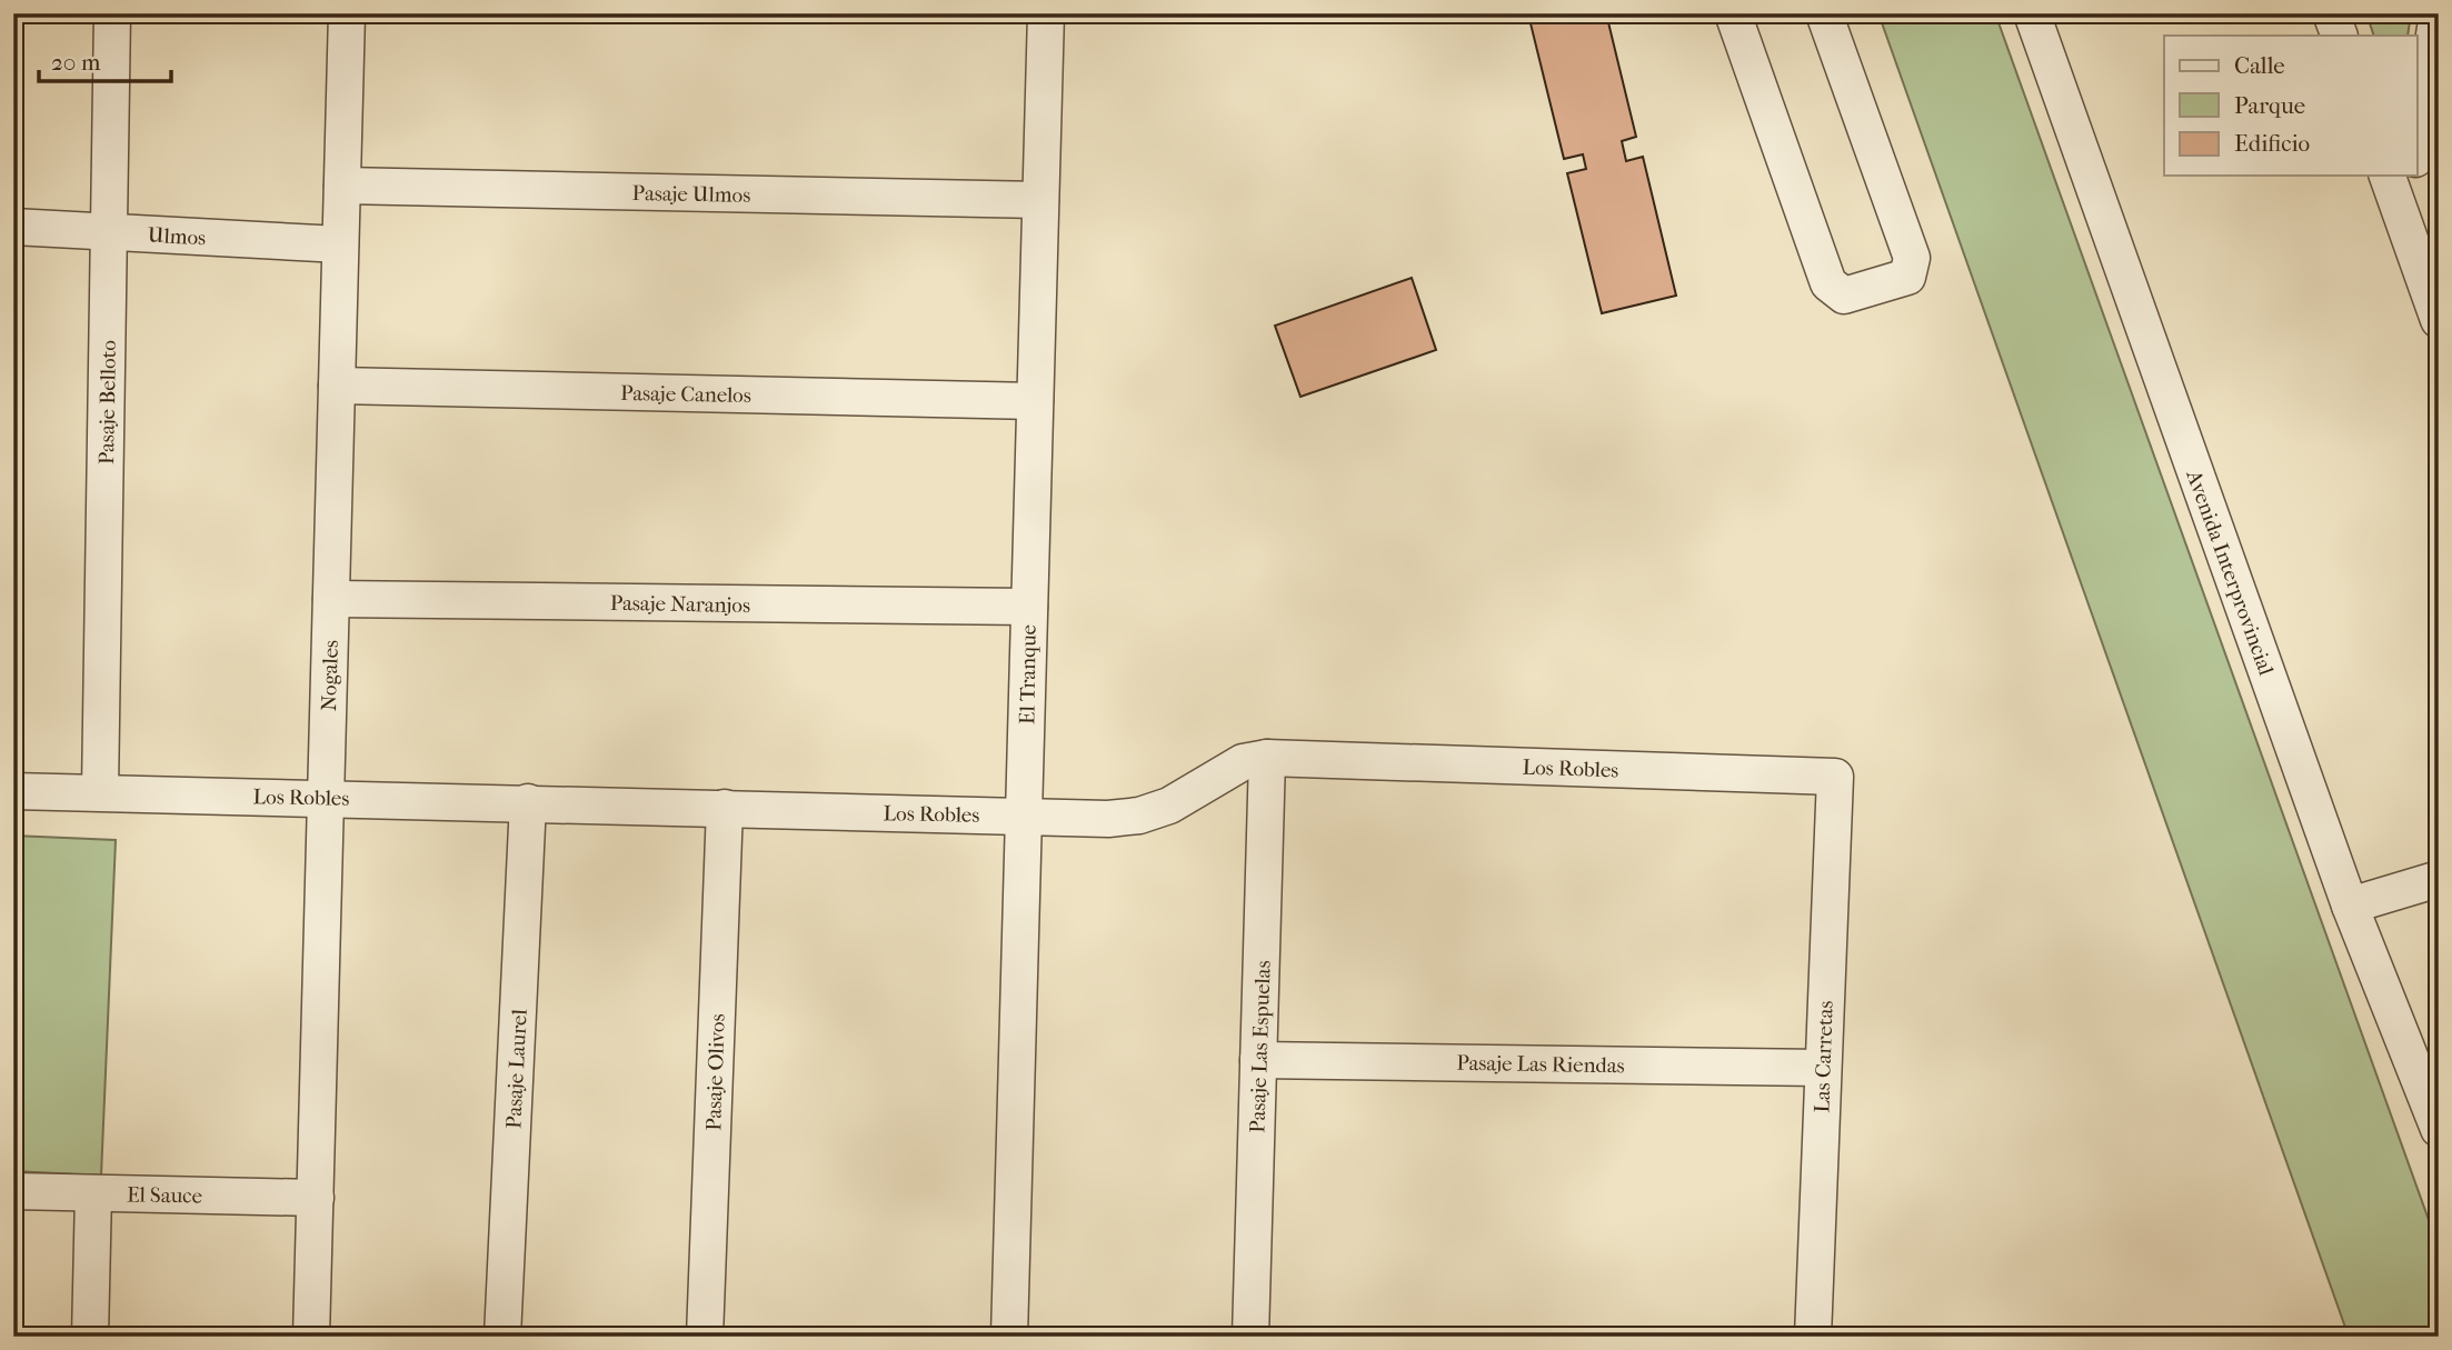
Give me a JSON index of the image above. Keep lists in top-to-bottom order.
{
  "streets": {
    "street": [
      "Pasaje Ulmos",
      "Ulmos",
      "Pasaje Canelos",
      "Pasaje Belloto",
      "Avenida Interprovincial",
      "Pasaje Naranjos",
      "El Tranque",
      "Nogales",
      "Los Robles",
      "Pasaje Las Espuelas",
      "Las Carretas",
      "Pasaje Las Riendas",
      "Pasaje Laurel",
      "Pasaje Olivos",
      "El Sauce"
    ]
  },
  "crossings": [
    ["Pasaje Ulmos", "El Tranque"],
    ["Pasaje Ulmos", "Nogales"],
    ["Ulmos", "Pasaje Belloto"],
    ["Ulmos", "Nogales"],
    ["Pasaje Canelos", "El Tranque"],
    ["Pasaje Canelos", "Nogales"],
    ["Pasaje Belloto", "Los Robles"],
    ["Pasaje Naranjos", "El Tranque"],
    ["Pasaje Naranjos", "Nogales"],
    ["El Tranque", "Los Robles"],
    ["Nogales", "Los Robles"],
    ["Nogales", "El Sauce"],
    ["Los Robles", "Pasaje Las Espuelas"],
    ["Los Robles", "Las Carretas"],
    ["Los Robles", "Pasaje Laurel"],
    ["Los Robles", "Pasaje Olivos"],
    ["Pasaje Las Espuelas", "Pasaje Las Riendas"],
    ["Las Carretas", "Pasaje Las Riendas"]
  ],
  "legend": ["Calle", "Parque", "Edificio"],
  "scale_bar": "20 m"
}
